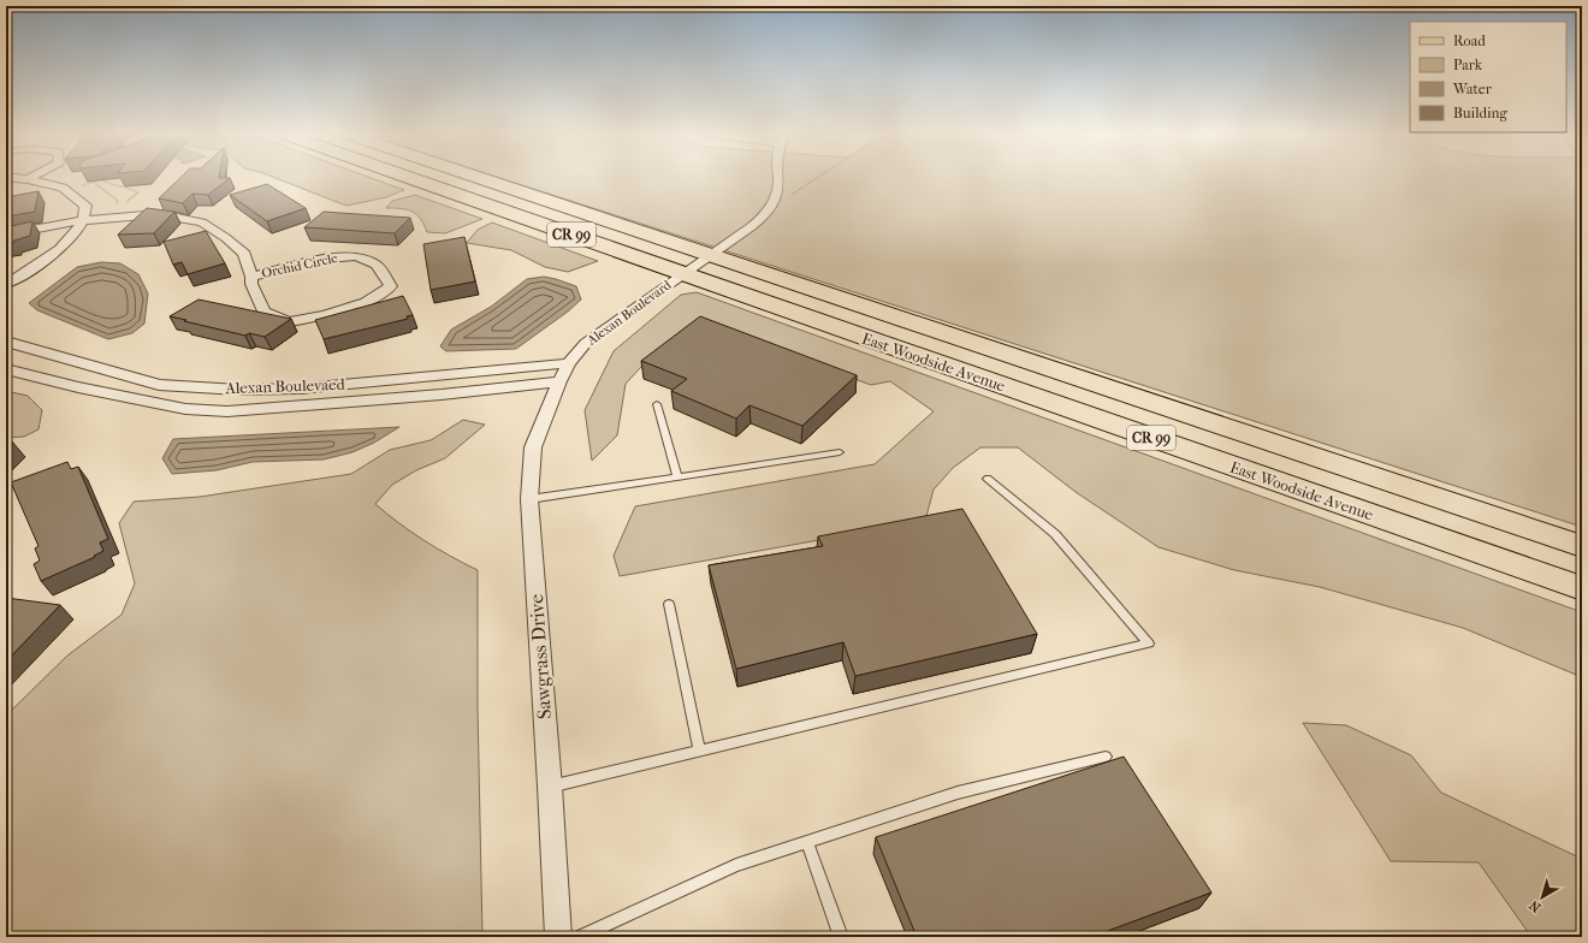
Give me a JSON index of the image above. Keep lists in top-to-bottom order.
{
  "streets": {
    "main road": ["CR 99", "East Woodside Avenue"],
    "street": [
      "Orchid Circle",
      "Alexan Boulevard",
      "Alexan Boulevaed",
      "Sawgrass Drive"
    ]
  },
  "crossings": [
    ["Alexan Boulevard", "East Woodside Avenue"],
    ["Alexan Boulevard", "Alexan Boulevaed"],
    ["Alexan Boulevard", "Sawgrass Drive"],
    ["Alexan Boulevaed", "Sawgrass Drive"]
  ],
  "legend": [
    "Road",
    "Park",
    "Water",
    "Building"
  ],
  "north": "bottom left"
}
